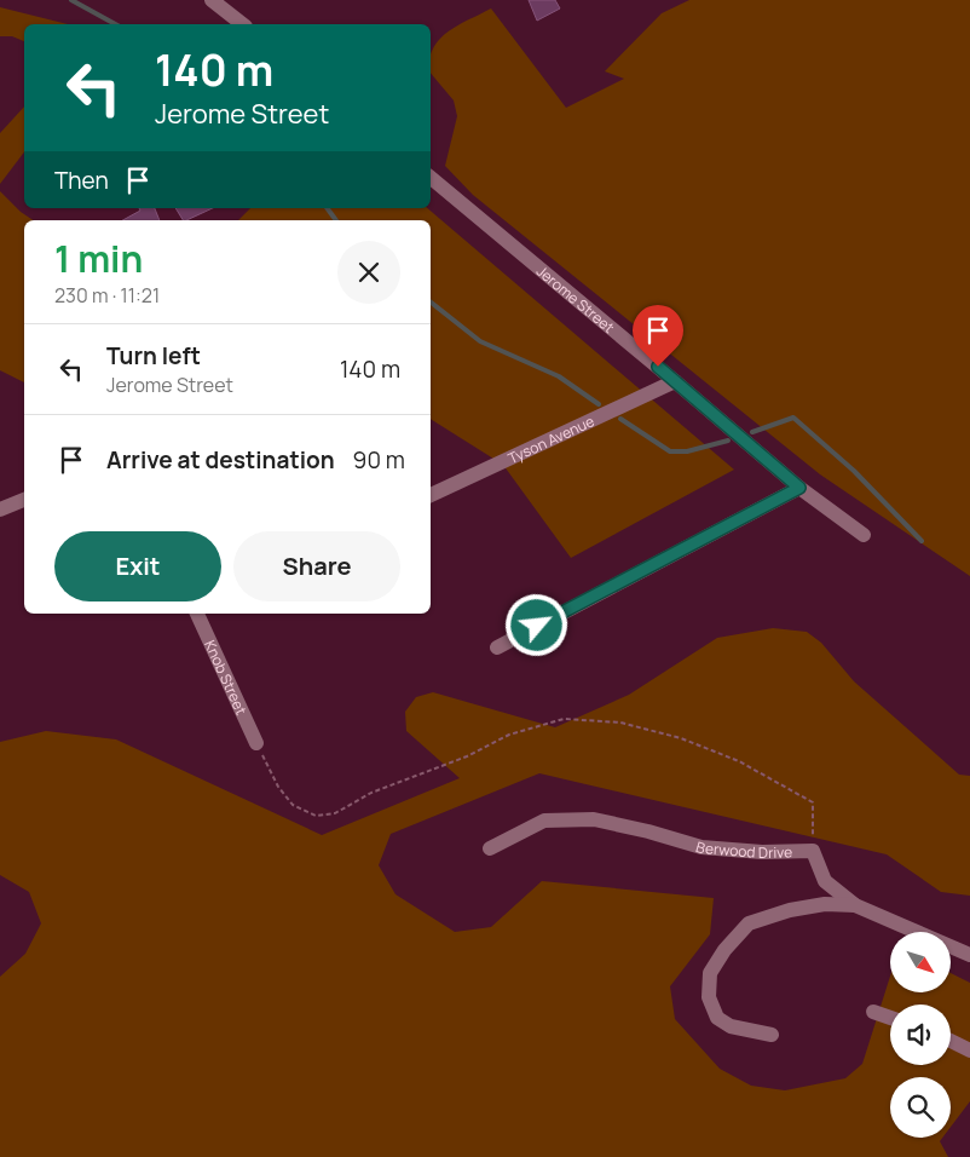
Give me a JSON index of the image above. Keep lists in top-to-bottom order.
{
  "streets": {
    "street": [
      "Jerome Street",
      "Tyson Avenue",
      "Knob Street",
      "Berwood Drive"
    ]
  },
  "crossings": [
    ["Jerome Street", "Tyson Avenue"]
  ],
  "north": "bottom right",
  "page": {
    "turn": ["140 m", "Jerome Street"],
    "then": "Then",
    "heading": ["1 min", "230 m · 11:21"],
    "list": [
      {
        "name": "Turn left",
        "note": "Jerome Street",
        "value": "140 m"
      },
      {
        "name": "Arrive at destination",
        "value": "90 m"
      }
    ],
    "buttons": ["Exit", "Share"]
  }
}
